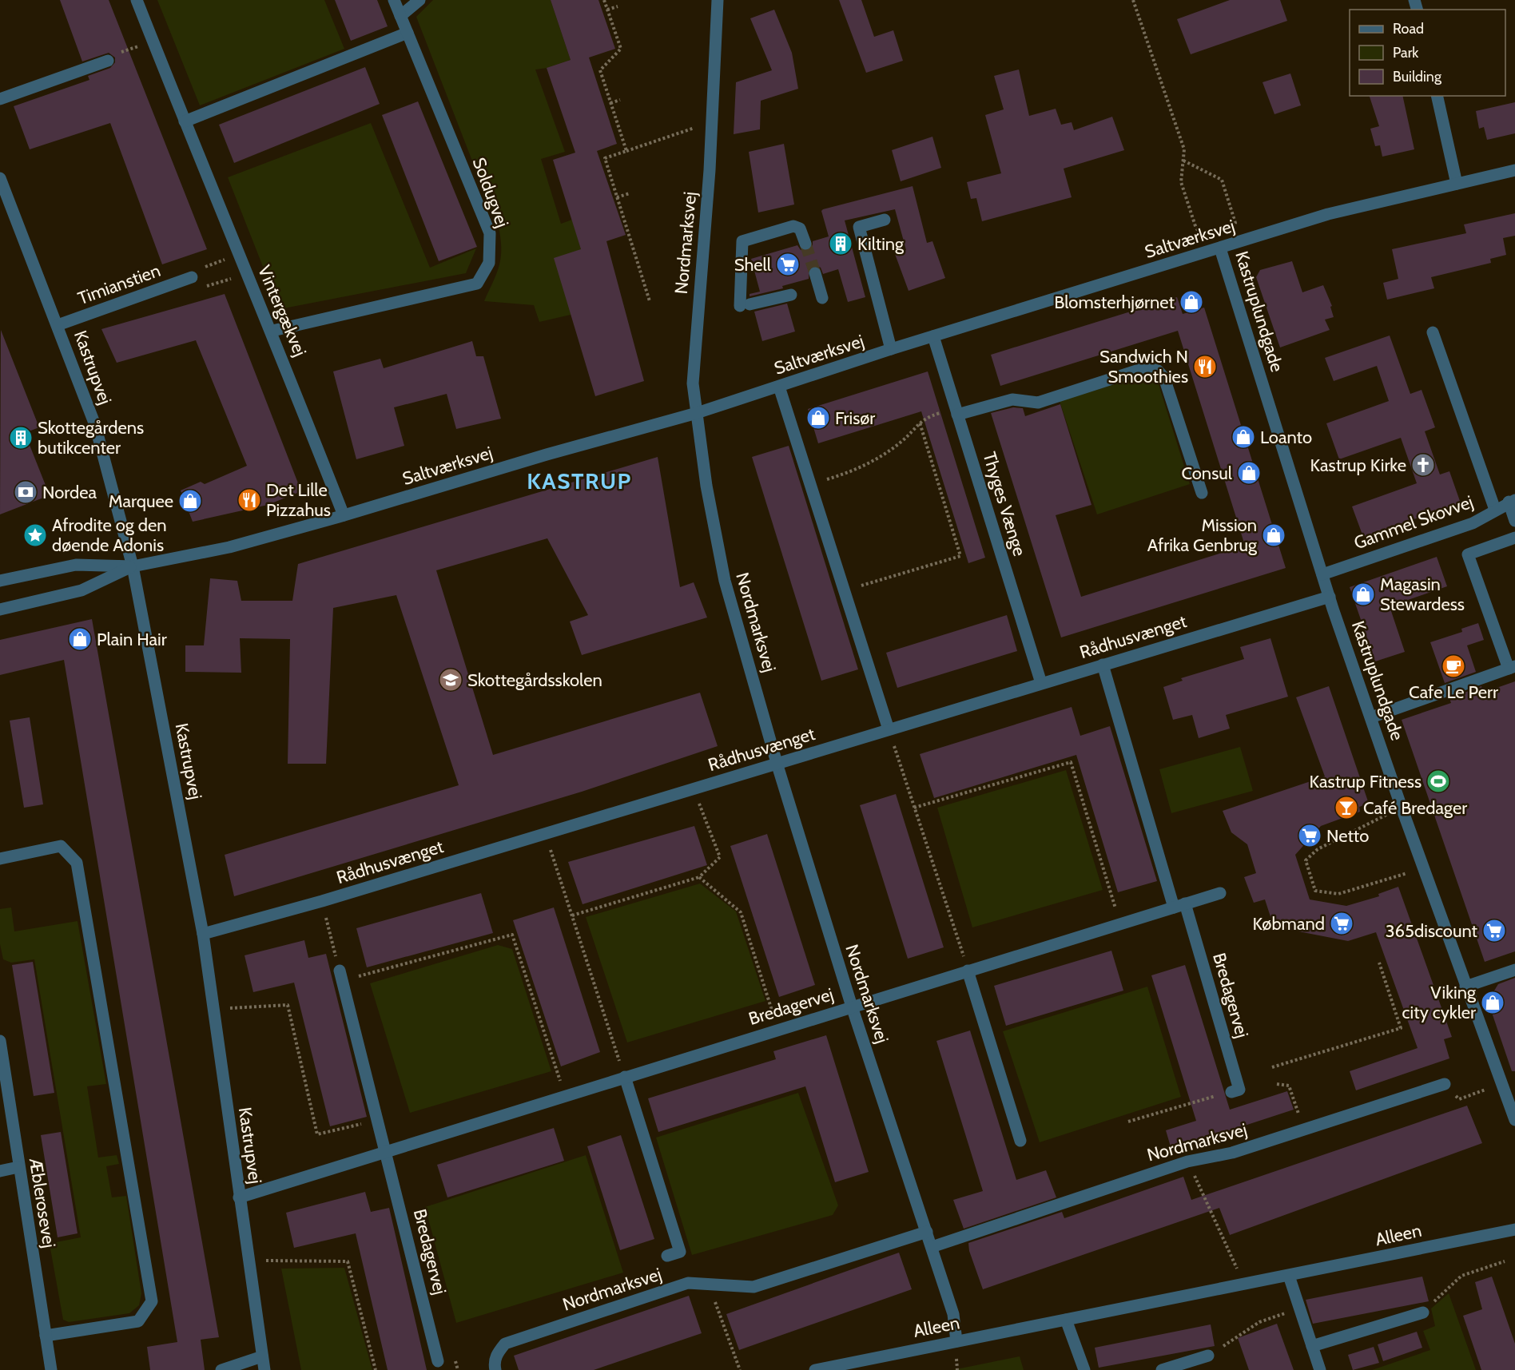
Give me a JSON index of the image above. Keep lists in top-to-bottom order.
{
  "streets": {
    "street": [
      "Soldugvej",
      "Saltværksvej",
      "Nordmarksvej",
      "Timianstien",
      "Vintergækvej",
      "Kastruplundgade",
      "Kastrupvej",
      "Thyges Vænge",
      "Gammel Skovvej",
      "Rådhusvænget",
      "Bredagervej",
      "Æblerosevej",
      "Alleen"
    ]
  },
  "crossings": [
    ["Soldugvej", "Vintergækvej"],
    ["Saltværksvej", "Nordmarksvej"],
    ["Saltværksvej", "Vintergækvej"],
    ["Saltværksvej", "Kastruplundgade"],
    ["Saltværksvej", "Kastrupvej"],
    ["Saltværksvej", "Thyges Vænge"],
    ["Nordmarksvej", "Rådhusvænget"],
    ["Nordmarksvej", "Bredagervej"],
    ["Nordmarksvej", "Alleen"],
    ["Timianstien", "Kastrupvej"],
    ["Kastruplundgade", "Gammel Skovvej"],
    ["Kastruplundgade", "Rådhusvænget"],
    ["Kastrupvej", "Rådhusvænget"],
    ["Kastrupvej", "Bredagervej"],
    ["Thyges Vænge", "Rådhusvænget"]
  ],
  "districts": ["KASTRUP"],
  "places": {
    "building": ["Kilting", "Skottegårdens butikcenter"],
    "supermarket": [
      "Shell",
      "Netto",
      "Købmand",
      "365discount"
    ],
    "shop": [
      "Blomsterhjørnet",
      "Frisør",
      "Loanto",
      "Consul",
      "Marquee",
      "Mission Afrika Genbrug",
      "Magasin Stewardess",
      "Plain Hair",
      "Viking city cykler"
    ],
    "restaurant": ["Sandwich N Smoothies", "Det Lille Pizzahus"],
    "church": ["Kastrup Kirke"],
    "bank": ["Nordea"],
    "place": ["Afrodite og den døende Adonis"],
    "cafe": ["Cafe Le Perr"],
    "school or university": ["Skottegårdsskolen"],
    "sports": ["Kastrup Fitness"],
    "bar": ["Café Bredager"]
  },
  "legend": ["Road", "Park", "Building"]
}
